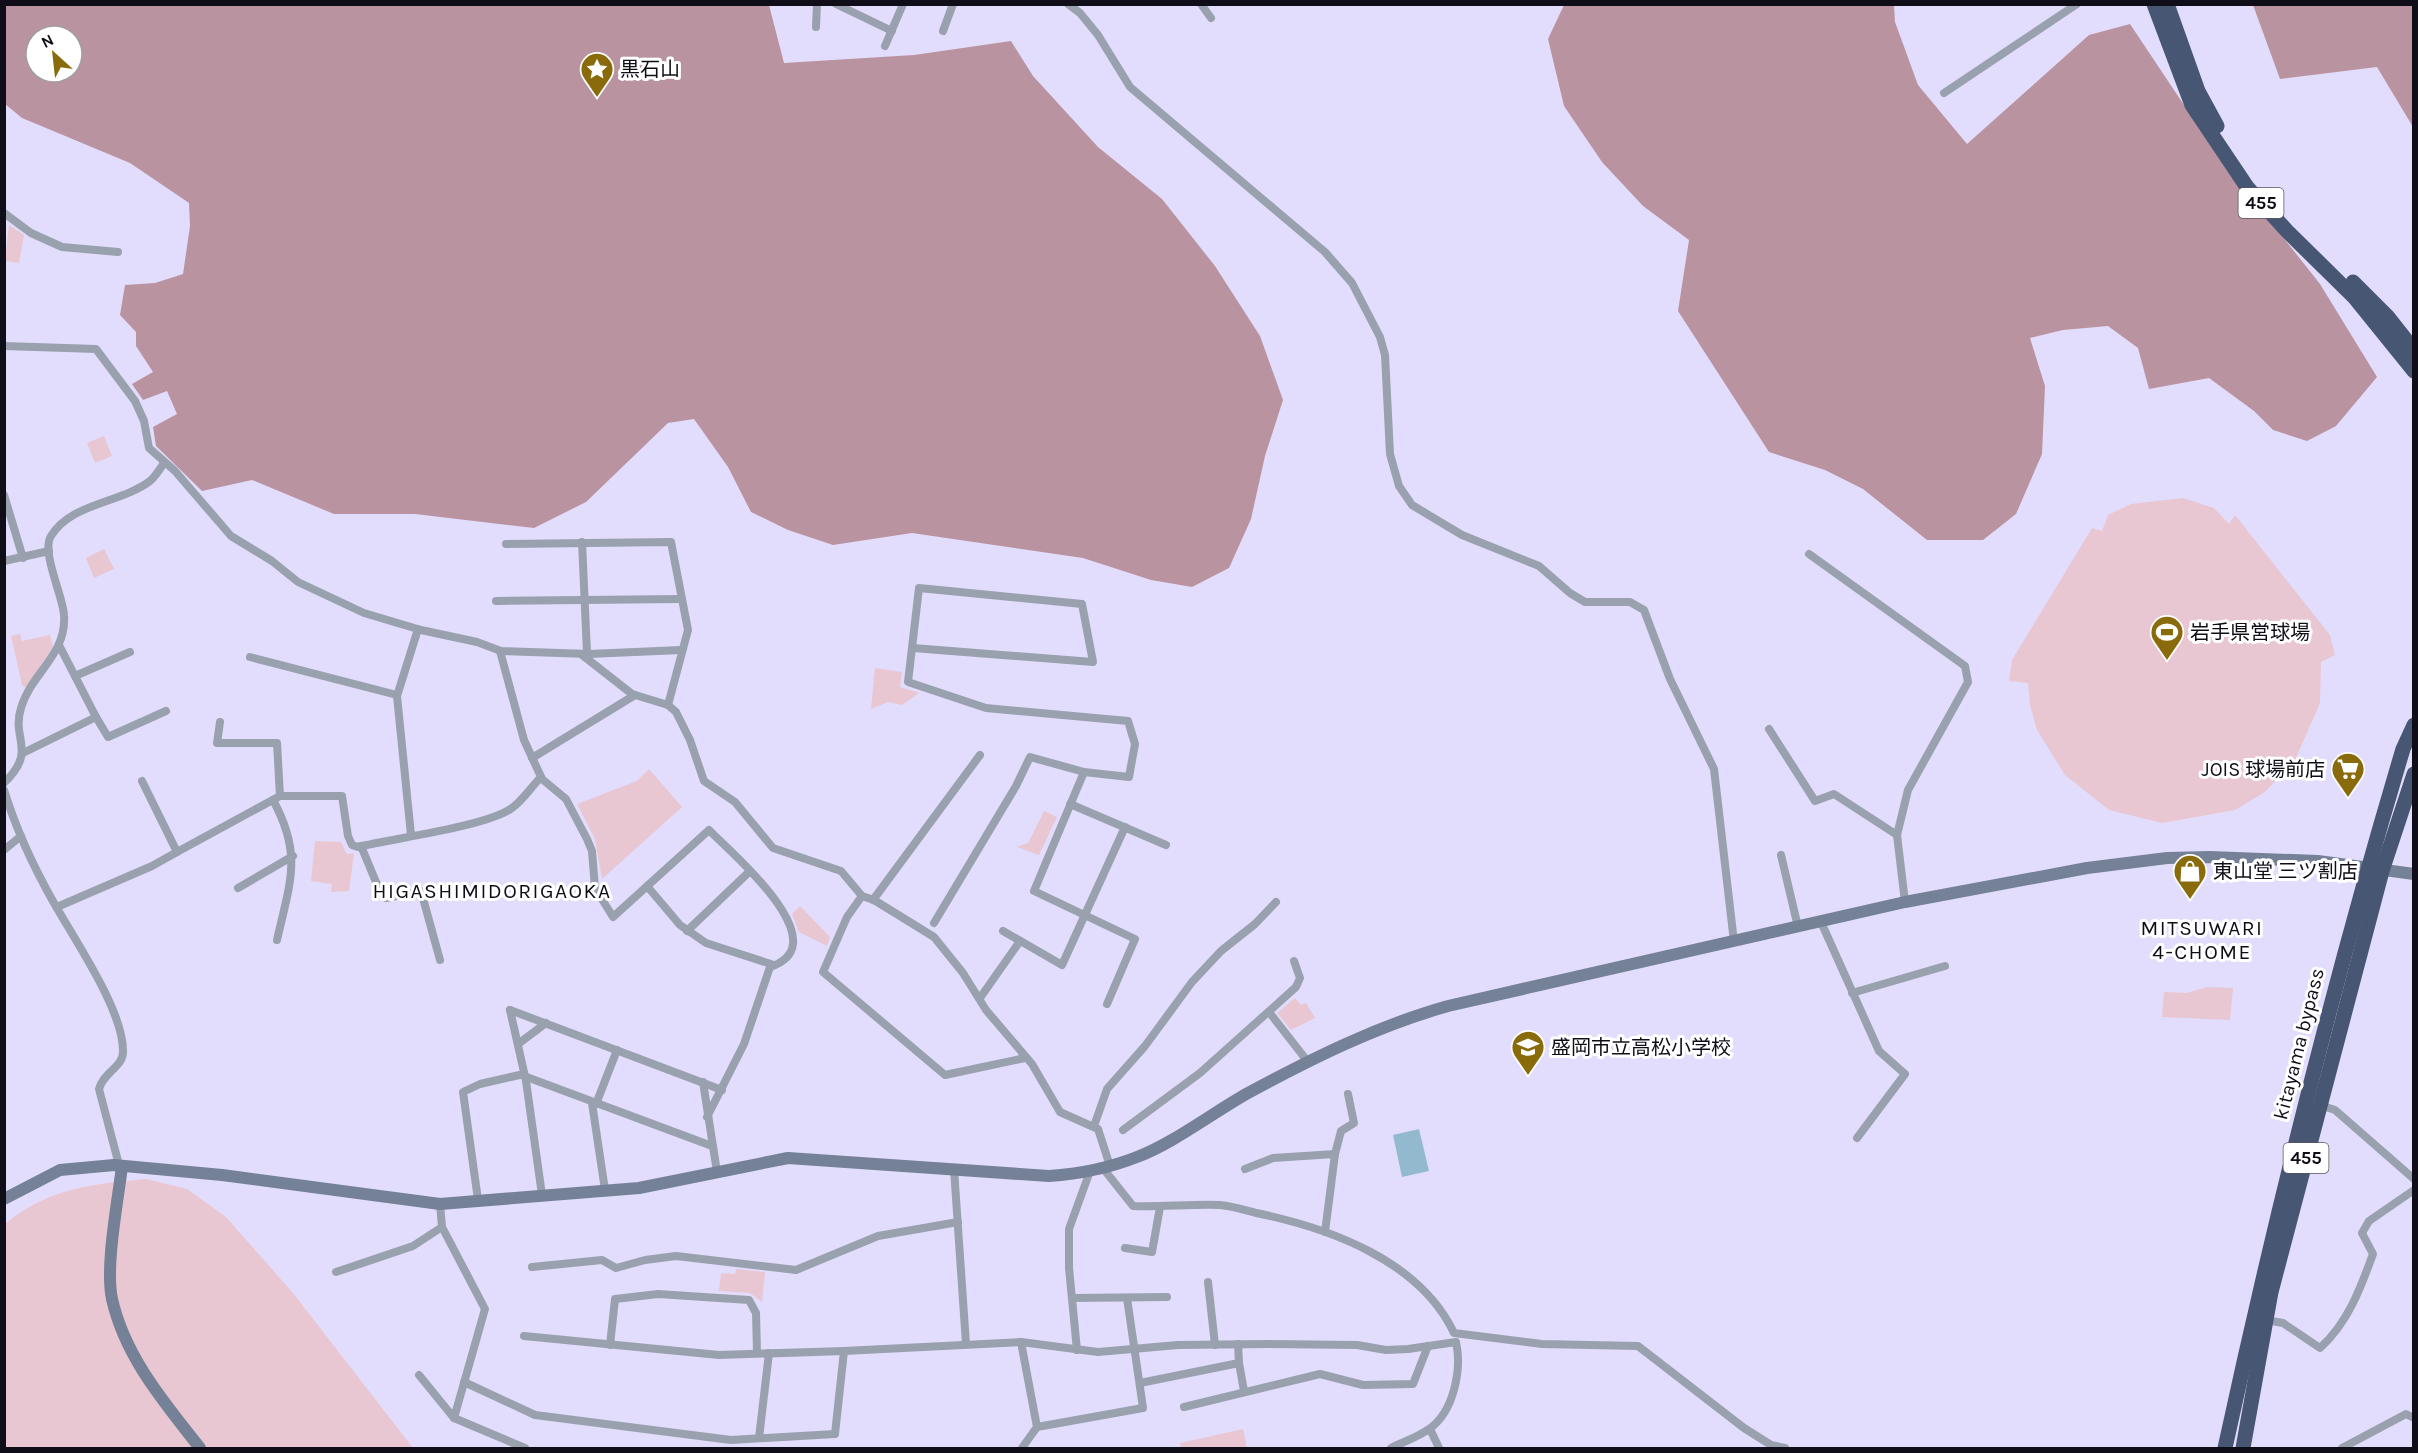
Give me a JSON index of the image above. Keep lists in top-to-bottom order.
{
  "streets": {
    "highway": ["455", "kitayama bypass"]
  },
  "districts": ["HIGASHIMIDORIGAOKA", "MITSUWARI 4-CHOME"],
  "places": {
    "place": ["黒石山"],
    "sports": ["岩手県営球場"],
    "supermarket": ["JOIS 球場前店"],
    "shop": ["東山堂 三ツ割店"],
    "school or university": ["盛岡市立高松小学校"]
  },
  "north": "top left"
}
